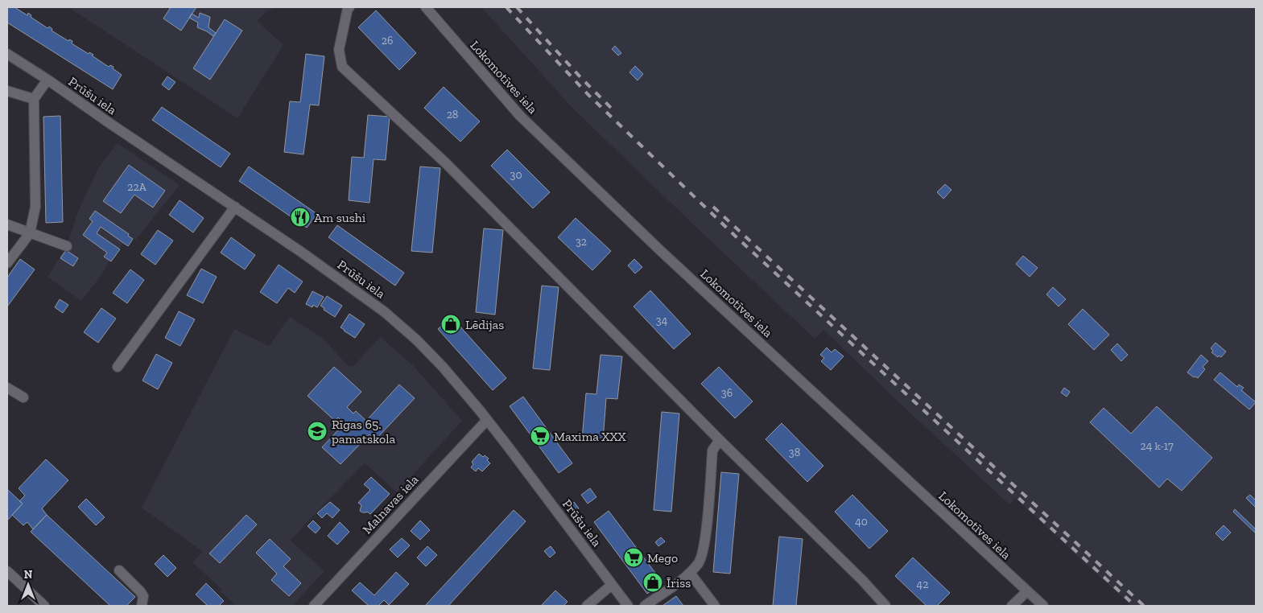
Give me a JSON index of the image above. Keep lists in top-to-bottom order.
{
  "streets": {
    "street": ["Lokomotīves iela", "Prūšu iela", "Malnavas iela"]
  },
  "crossings": [
    ["Prūšu iela", "Malnavas iela"]
  ],
  "places": {
    "restaurant": ["Am sushi"],
    "shop": ["Lēdijas", "Īriss"],
    "school or university": ["Rīgas 65. pamatskola"],
    "supermarket": ["Maxima XXX", "Mego"]
  },
  "house_numbers": [
    "26",
    "28",
    "30",
    "22A",
    "32",
    "34",
    "36",
    "24 k-17",
    "38",
    "40",
    "42"
  ],
  "north": "top"
}
